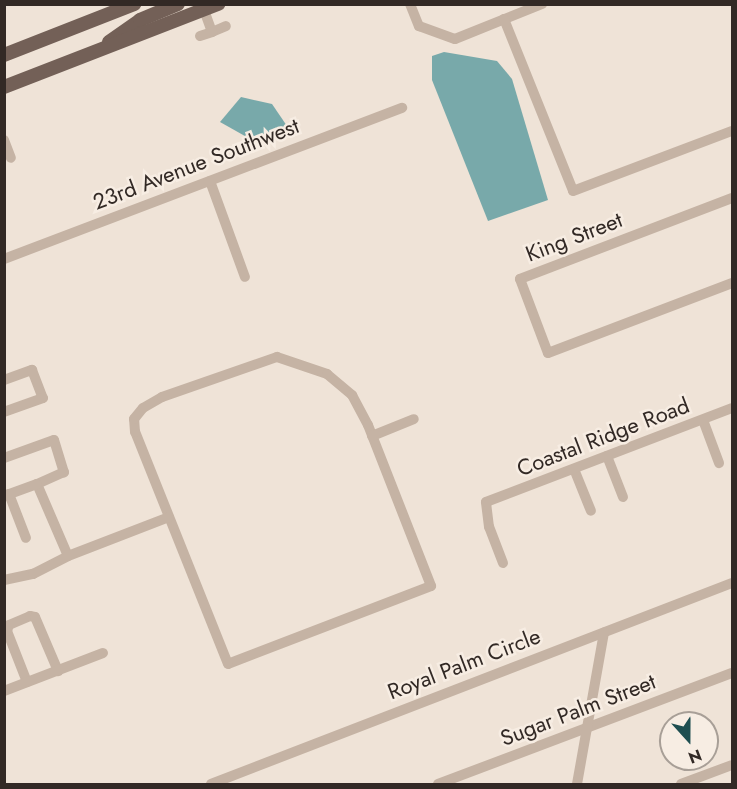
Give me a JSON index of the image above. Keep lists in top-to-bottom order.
{
  "streets": {
    "street": [
      "23rd Avenue Southwest",
      "King Street",
      "Coastal Ridge Road",
      "Royal Palm Circle",
      "Sugar Palm Street"
    ]
  },
  "north": "bottom"
}
